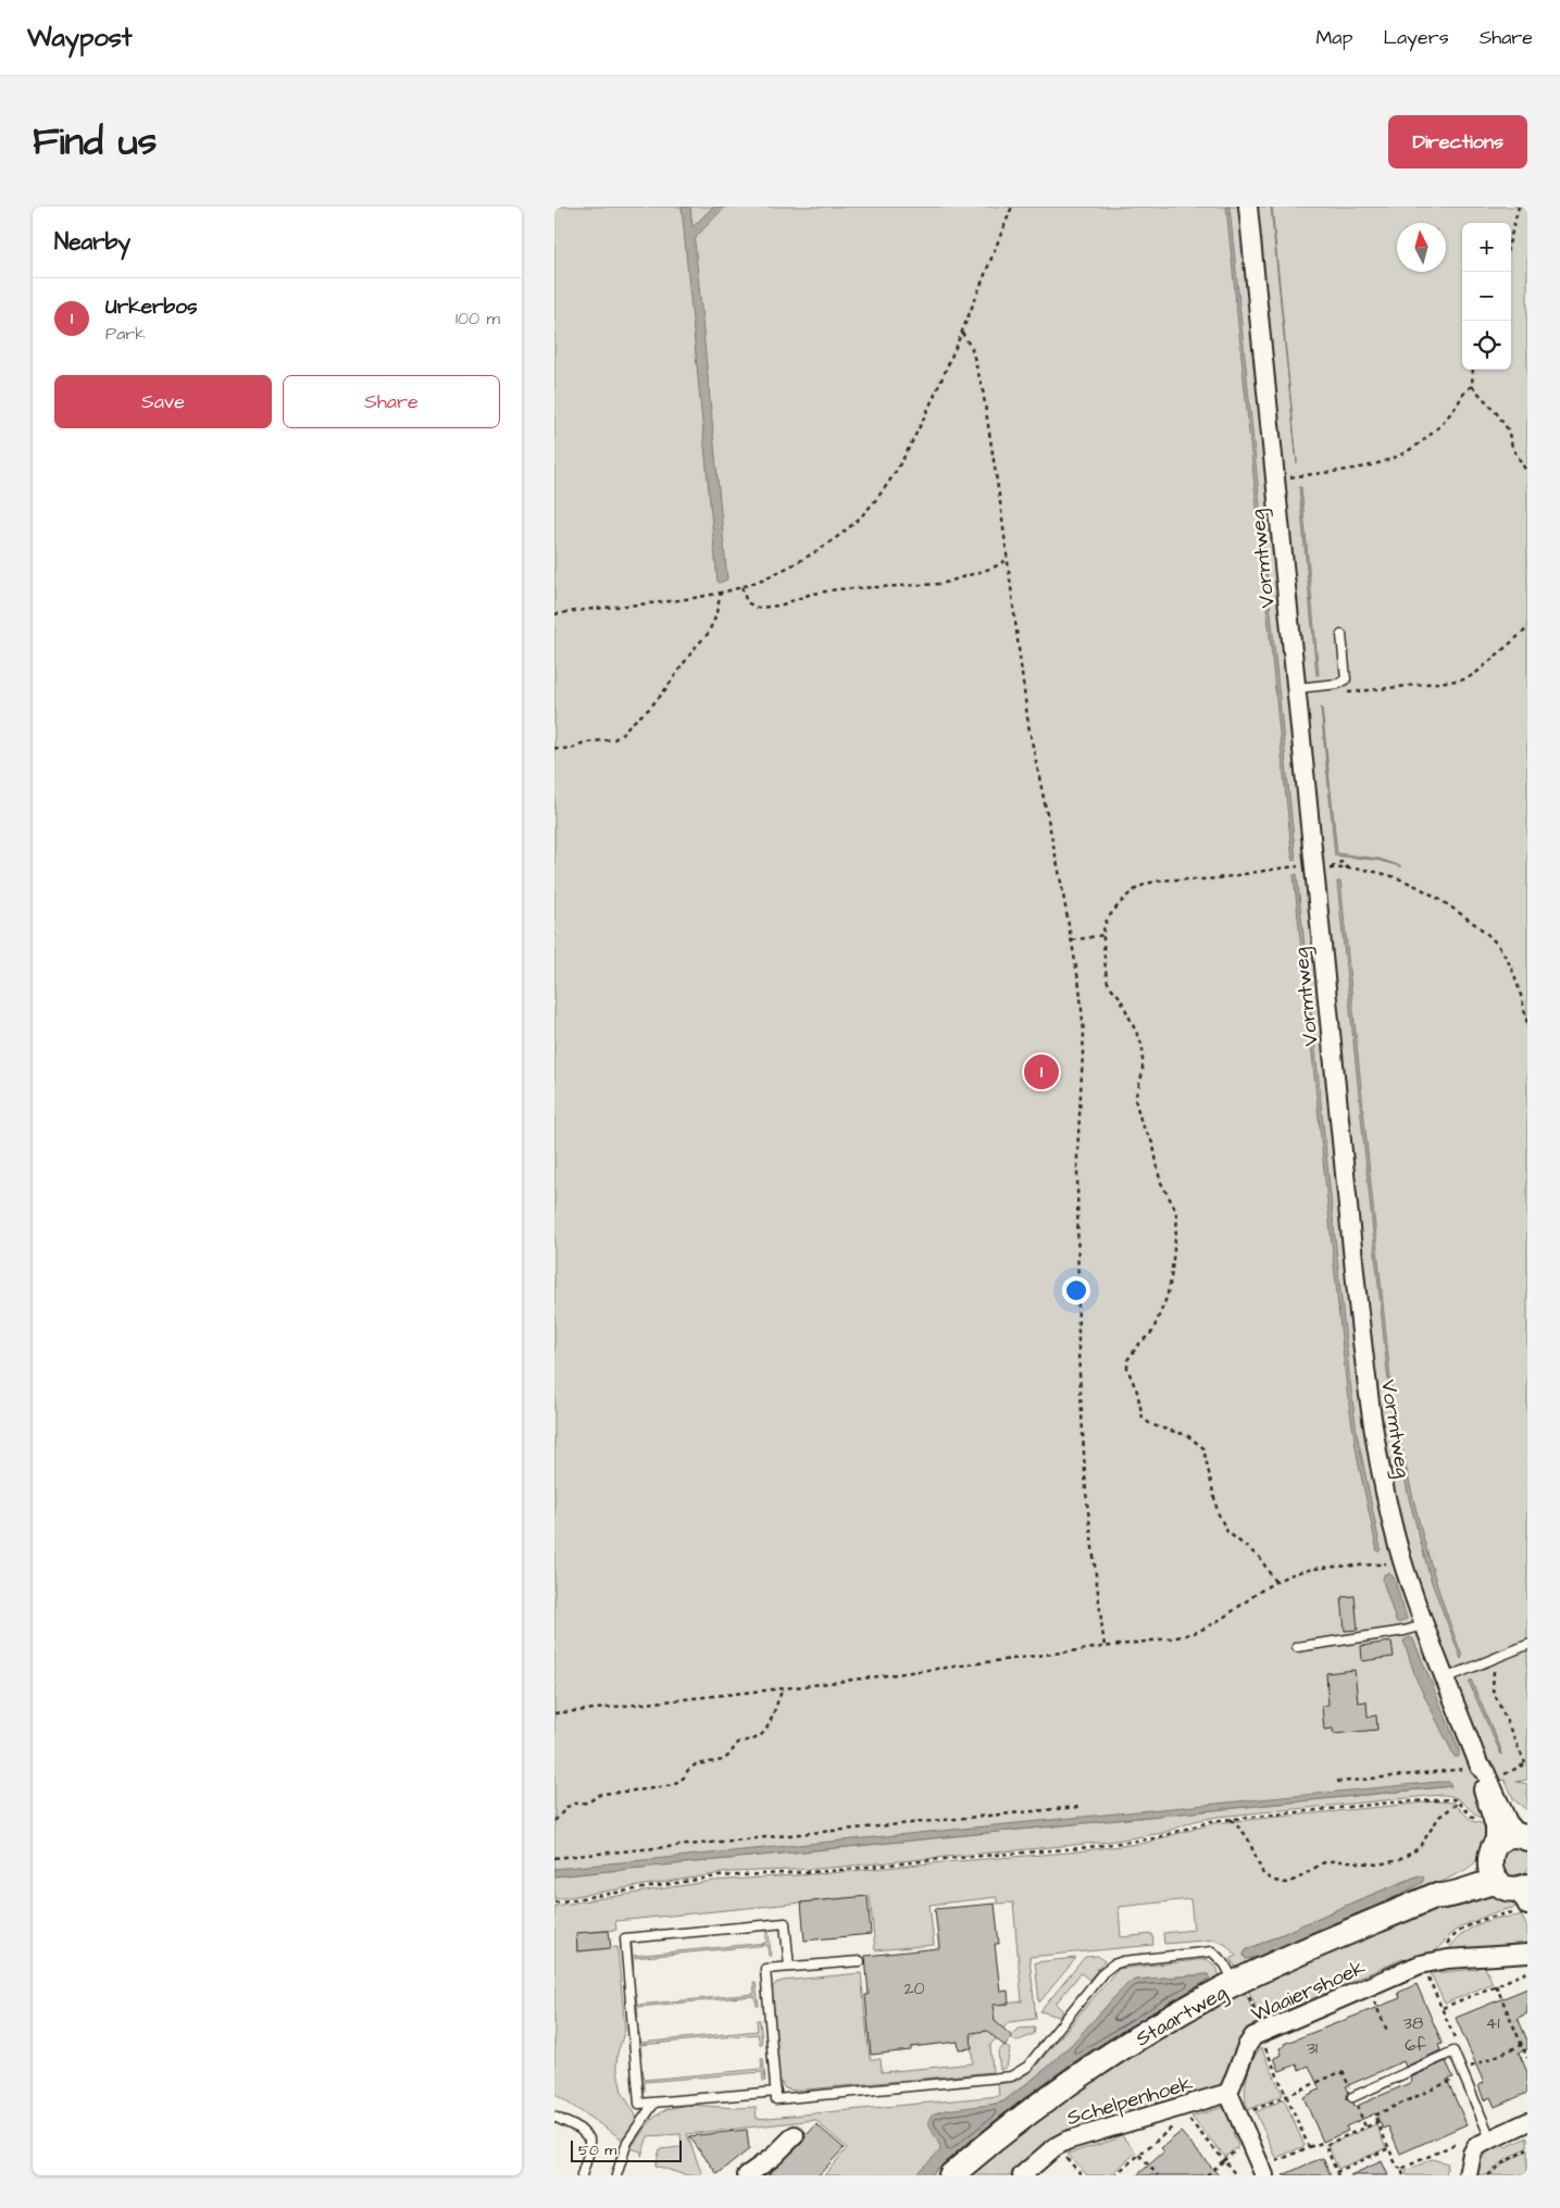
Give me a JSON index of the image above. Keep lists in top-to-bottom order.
{
  "streets": {
    "main road": ["Staartweg"],
    "street": ["Vormtweg", "Waaiershoek", "Schelpenhoek"]
  },
  "crossings": [
    ["Vormtweg", "Staartweg"],
    ["Waaiershoek", "Schelpenhoek"]
  ],
  "house_numbers": [
    "20",
    "38",
    "41",
    "6f",
    "31"
  ],
  "scale_bar": "50 m",
  "north": "top",
  "page": {
    "header": "Waypost",
    "nav": ["Map", "Layers", "Share"],
    "title": "Find us",
    "buttons": [
      "Directions",
      ["Save", "Share"]
    ],
    "heading": "Nearby",
    "map_buttons": ["+", "−"],
    "list": [
      {
        "mark": "1",
        "name": "Urkerbos",
        "note": "Park",
        "value": "100 m"
      }
    ],
    "pins": "1",
    "scale": "50 m"
  }
}
